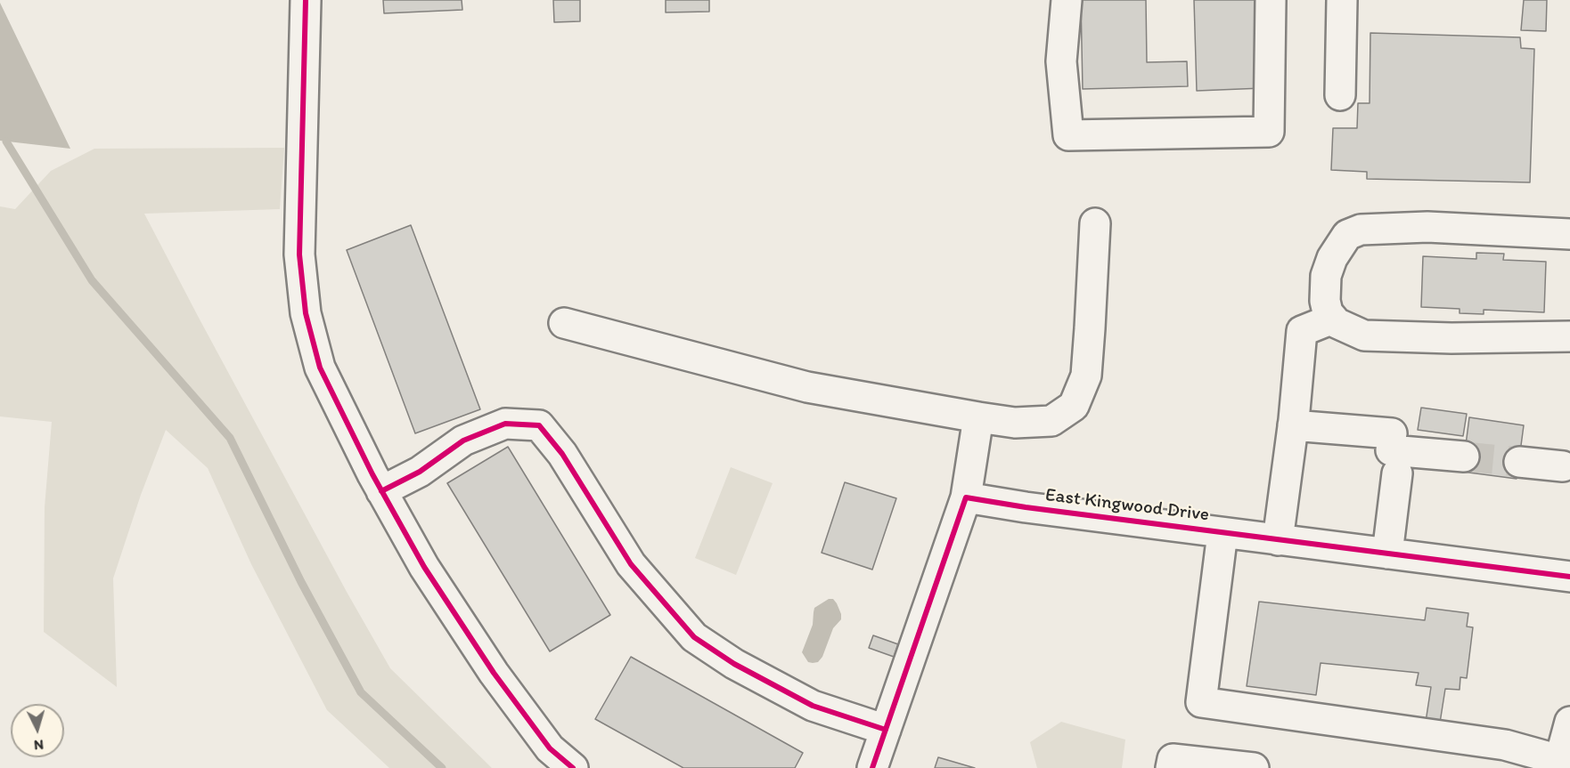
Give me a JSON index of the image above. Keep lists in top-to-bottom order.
{
  "streets": {
    "street": ["East Kingwood Drive"]
  },
  "north": "bottom"
}
